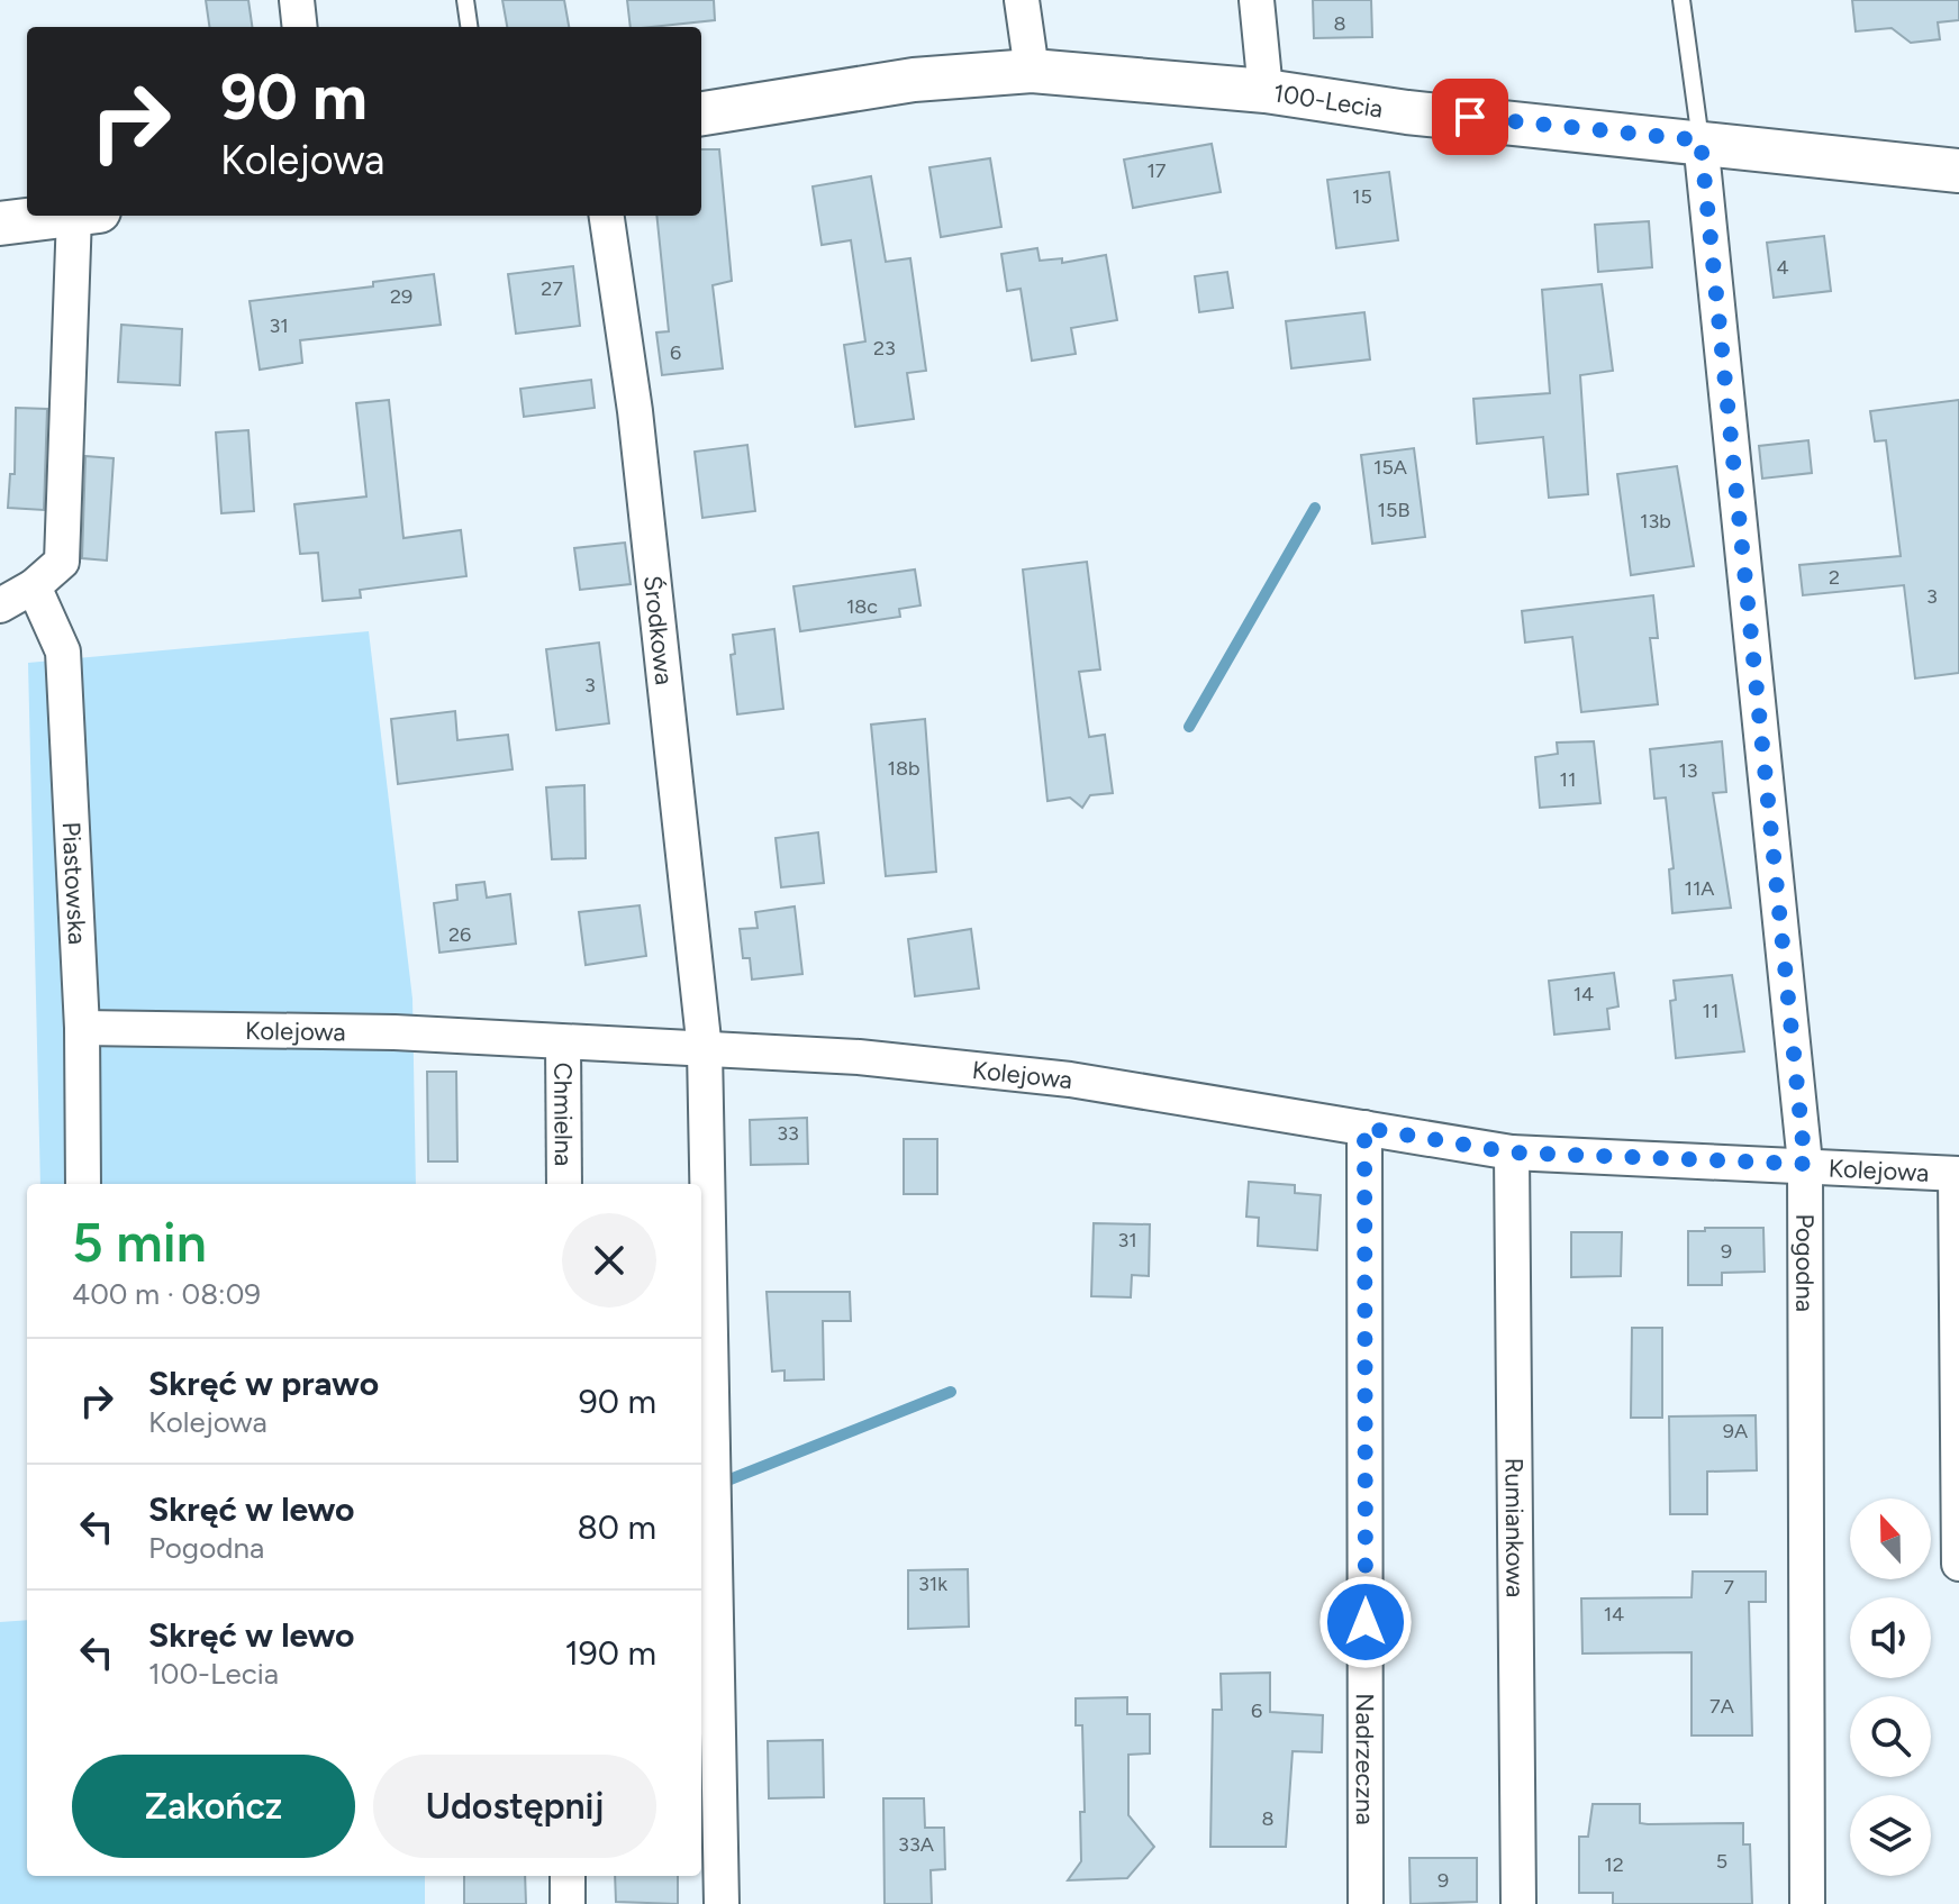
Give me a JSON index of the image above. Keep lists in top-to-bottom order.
{
  "streets": {
    "street": [
      "100-Lecia",
      "Środkowa",
      "Piastowska",
      "Kolejowa",
      "Chmielna",
      "Pogodna",
      "Rumiankowa",
      "Nadrzeczna"
    ]
  },
  "crossings": [
    ["100-Lecia", "Pogodna"],
    ["Środkowa", "Kolejowa"],
    ["Piastowska", "Kolejowa"],
    ["Kolejowa", "Chmielna"],
    ["Kolejowa", "Pogodna"],
    ["Kolejowa", "Rumiankowa"],
    ["Kolejowa", "Nadrzeczna"]
  ],
  "house_numbers": [
    "8",
    "17",
    "15",
    "4",
    "27",
    "29",
    "31",
    "23",
    "6",
    "15A",
    "15B",
    "13b",
    "2",
    "3",
    "18c",
    "3",
    "18b",
    "13",
    "11",
    "11A",
    "26",
    "14",
    "11",
    "33",
    "31",
    "9",
    "9A",
    "31k",
    "7",
    "14",
    "7A",
    "6",
    "8",
    "33A",
    "5",
    "12",
    "9"
  ],
  "north": "top",
  "page": {
    "turn": ["90 m", "Kolejowa"],
    "heading": ["5 min", "400 m · 08:09"],
    "list": [
      {
        "name": "Skręć w prawo",
        "note": "Kolejowa",
        "value": "90 m"
      },
      {
        "name": "Skręć w lewo",
        "note": "Pogodna",
        "value": "80 m"
      },
      {
        "name": "Skręć w lewo",
        "note": "100-Lecia",
        "value": "190 m"
      }
    ],
    "buttons": ["Zakończ", "Udostępnij"]
  }
}
